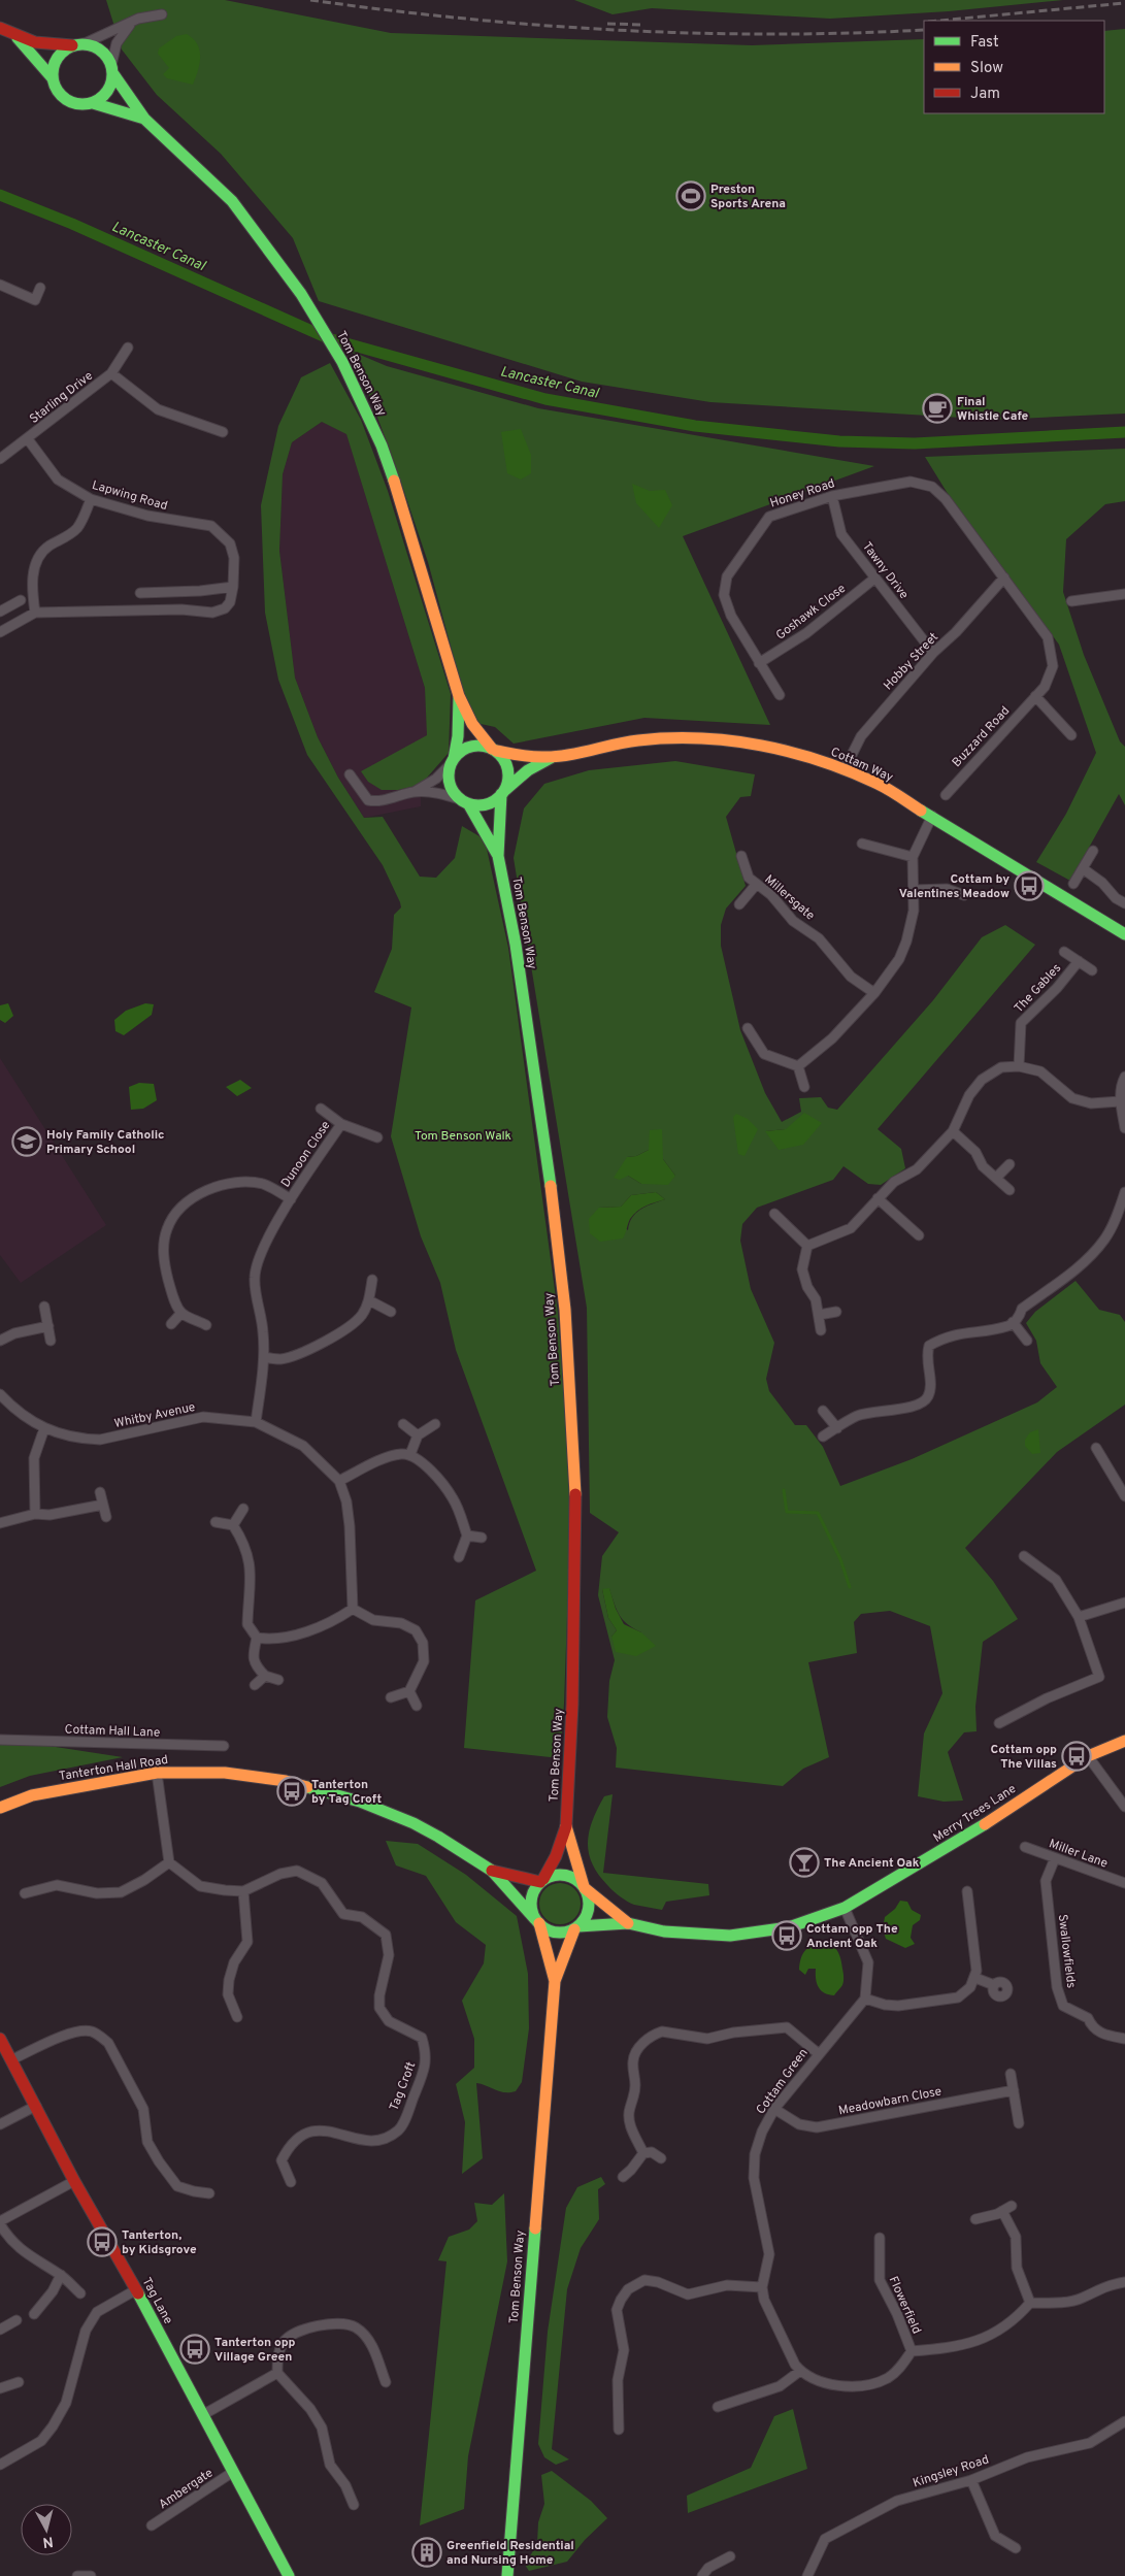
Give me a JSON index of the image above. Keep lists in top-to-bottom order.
{
  "streets": {
    "main road": [
      "Tom Benson Way",
      "Cottam Way",
      "Tanterton Hall Road",
      "Merry Trees Lane",
      "Tag Lane"
    ],
    "street": [
      "Starling Drive",
      "Honey Road",
      "Lapwing Road",
      "Tawny Drive",
      "Goshawk Close",
      "Hobby Street",
      "Buzzard Road",
      "Millersgate",
      "The Gables",
      "Dunoon Close",
      "Whitby Avenue",
      "Cottam Hall Lane",
      "Miller Lane",
      "Swallowfields",
      "Cottam Green",
      "Tag Croft",
      "Meadowbarn Close",
      "Flowerfield",
      "Kingsley Road",
      "Ambergate"
    ]
  },
  "crossings": [
    ["Tom Benson Way", "Cottam Way"],
    ["Tom Benson Way", "Tanterton Hall Road"],
    ["Tom Benson Way", "Merry Trees Lane"],
    ["Starling Drive", "Lapwing Road"],
    ["Honey Road", "Tawny Drive"],
    ["Honey Road", "Goshawk Close"],
    ["Honey Road", "Hobby Street"],
    ["Honey Road", "Buzzard Road"],
    ["Tawny Drive", "Goshawk Close"],
    ["Tawny Drive", "Hobby Street"],
    ["Hobby Street", "Buzzard Road"],
    ["Hobby Street", "Cottam Way"],
    ["Dunoon Close", "Whitby Avenue"],
    ["Tanterton Hall Road", "Merry Trees Lane"],
    ["Miller Lane", "Swallowfields"],
    ["Cottam Green", "Meadowbarn Close"],
    ["Tag Lane", "Ambergate"]
  ],
  "water": ["Lancaster Canal"],
  "parks": ["Tom Benson Walk"],
  "places": {
    "sports": ["Preston Sports Arena"],
    "cafe": ["Final Whistle Cafe"],
    "bus stop": [
      "Cottam by Valentines Meadow",
      "Cottam opp The Villas",
      "Tanterton by Tag Croft",
      "Cottam opp The Ancient Oak",
      "Tanterton, by Kidsgrove",
      "Tanterton opp Village Green"
    ],
    "school or university": ["Holy Family Catholic Primary School"],
    "bar": ["The Ancient Oak"],
    "building": ["Greenfield Residential and Nursing Home"]
  },
  "legend": ["Fast", "Slow", "Jam"],
  "north": "bottom"
}
